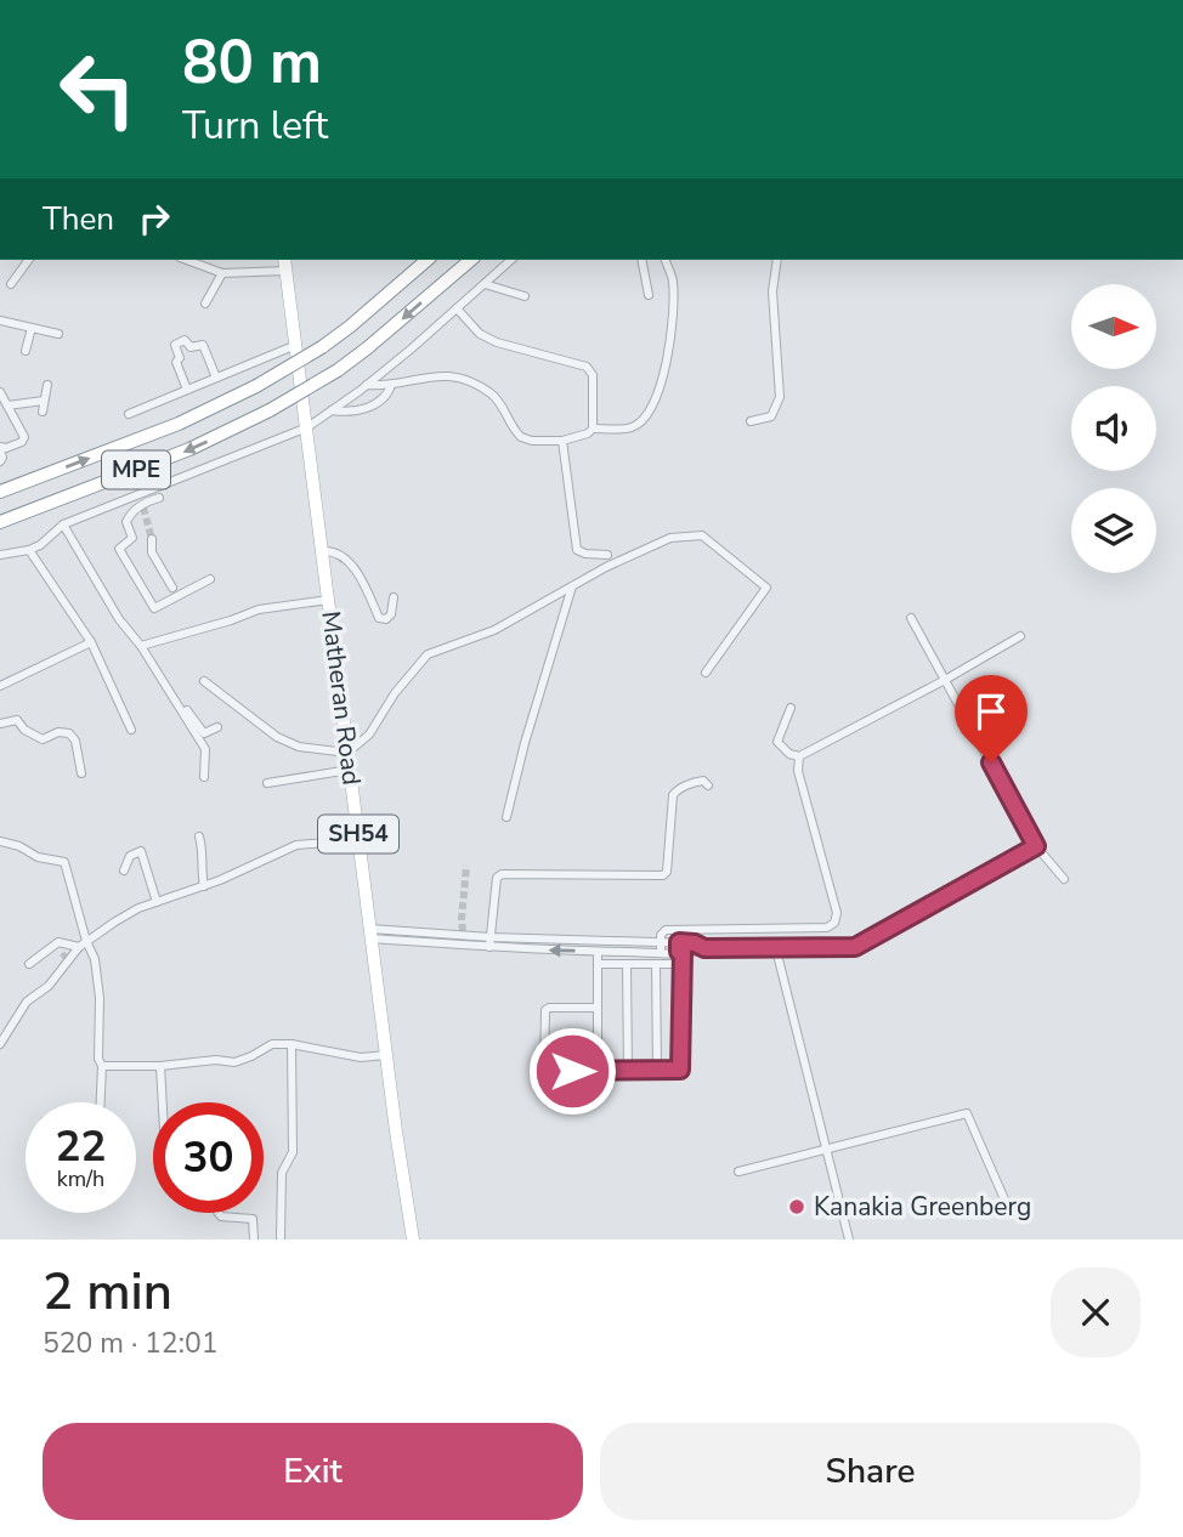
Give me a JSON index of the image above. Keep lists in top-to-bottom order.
{
  "streets": {
    "highway": ["MPE"],
    "main road": ["Matheran Road", "SH54"]
  },
  "places": ["Kanakia Greenberg"],
  "north": "right",
  "page": {
    "turn": ["80 m", "Turn left"],
    "then": "Then",
    "speed": "22 km/h",
    "limit": "30",
    "heading": ["2 min", "520 m · 12:01"],
    "buttons": ["Exit", "Share"]
  }
}
